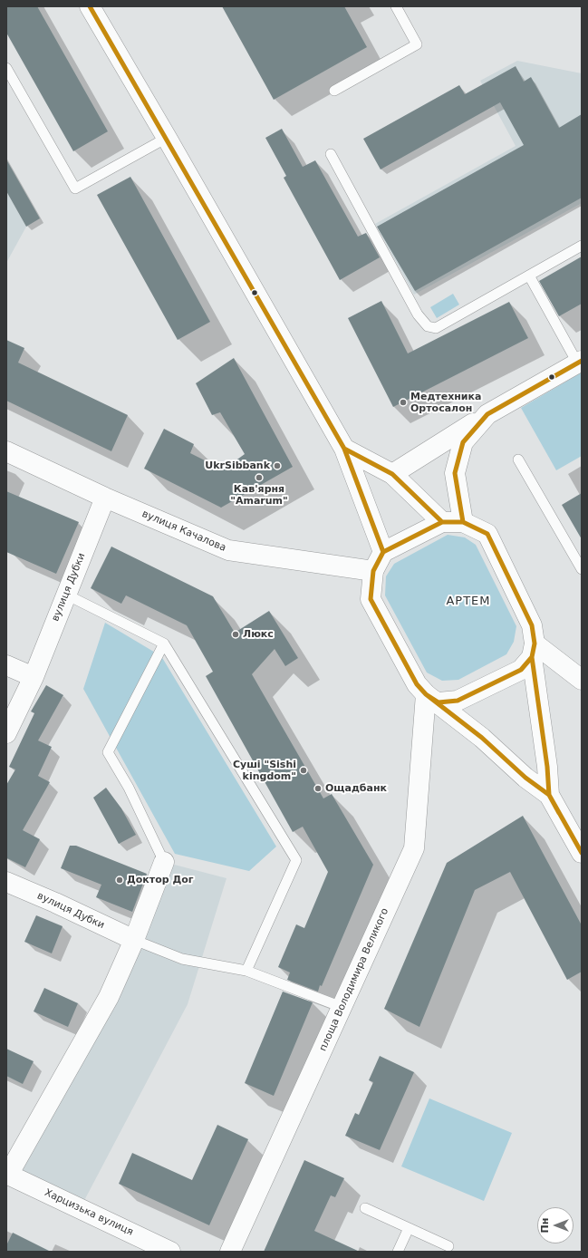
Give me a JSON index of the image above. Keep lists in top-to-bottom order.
{
  "streets": {
    "street": [
      "вулиця Качалова",
      "вулиця Дубки",
      "площа Володимира Великого",
      "Харцизька вулиця"
    ]
  },
  "crossings": [
    ["вулиця Качалова", "вулиця Дубки"]
  ],
  "districts": ["АРТЕМ"],
  "places": [
    "Медтехника Ортосалон",
    "UkrSibbank",
    "Кав'ярня \"Amarum\"",
    "Люкс",
    "Суші \"Sishi kingdom\"",
    "Ощадбанк",
    "Доктор Дог"
  ],
  "north": "left"
}
